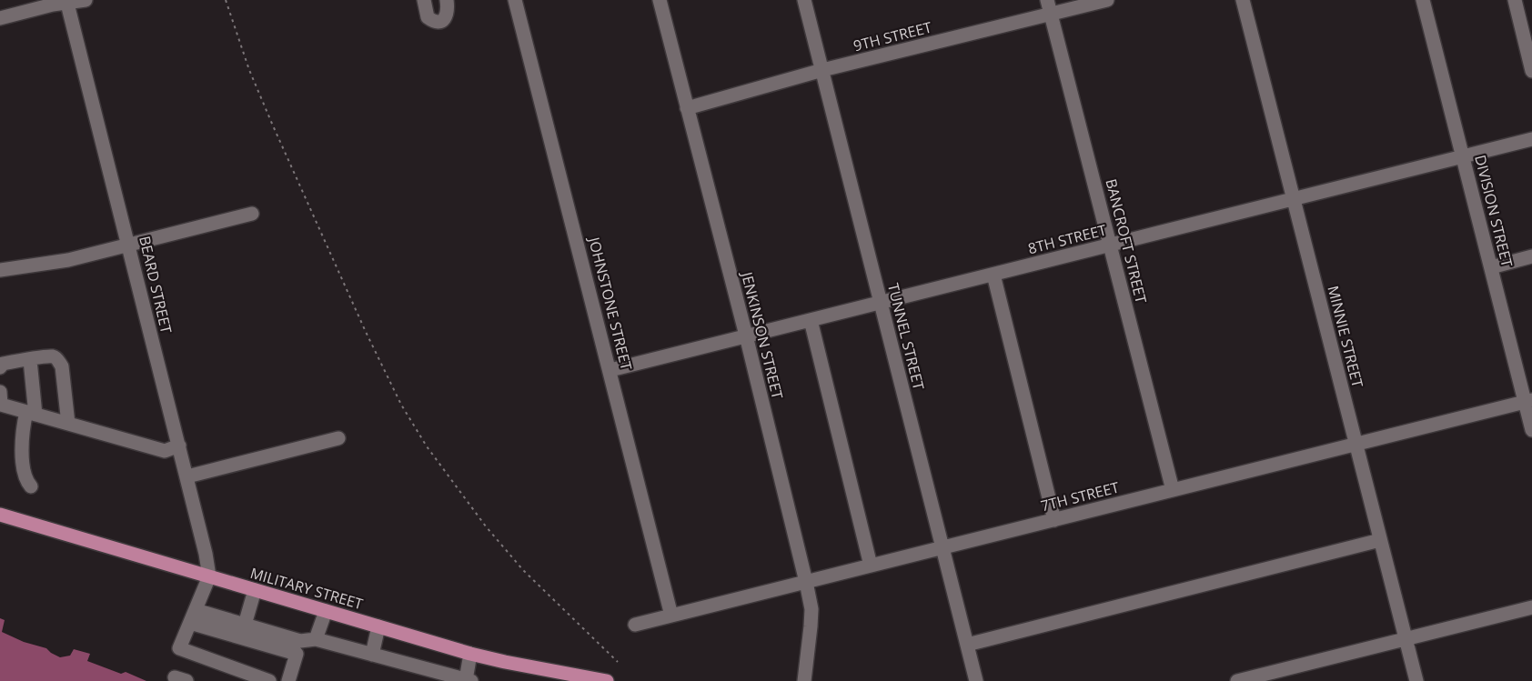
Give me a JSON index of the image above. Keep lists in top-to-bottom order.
{
  "streets": {
    "main road": ["MILITARY STREET"],
    "street": [
      "9TH STREET",
      "DIVISION STREET",
      "8TH STREET",
      "BANCROFT STREET",
      "BEARD STREET",
      "JOHNSTONE STREET",
      "JENKINSON STREET",
      "TUNNEL STREET",
      "MINNIE STREET",
      "7TH STREET"
    ]
  },
  "crossings": [
    ["9TH STREET", "BANCROFT STREET"],
    ["9TH STREET", "JENKINSON STREET"],
    ["9TH STREET", "TUNNEL STREET"],
    ["DIVISION STREET", "8TH STREET"],
    ["DIVISION STREET", "7TH STREET"],
    ["8TH STREET", "BANCROFT STREET"],
    ["8TH STREET", "JOHNSTONE STREET"],
    ["8TH STREET", "JENKINSON STREET"],
    ["8TH STREET", "TUNNEL STREET"],
    ["8TH STREET", "MINNIE STREET"],
    ["BANCROFT STREET", "7TH STREET"],
    ["BEARD STREET", "MILITARY STREET"],
    ["JOHNSTONE STREET", "7TH STREET"],
    ["JENKINSON STREET", "7TH STREET"],
    ["TUNNEL STREET", "7TH STREET"],
    ["MINNIE STREET", "7TH STREET"]
  ]
}
